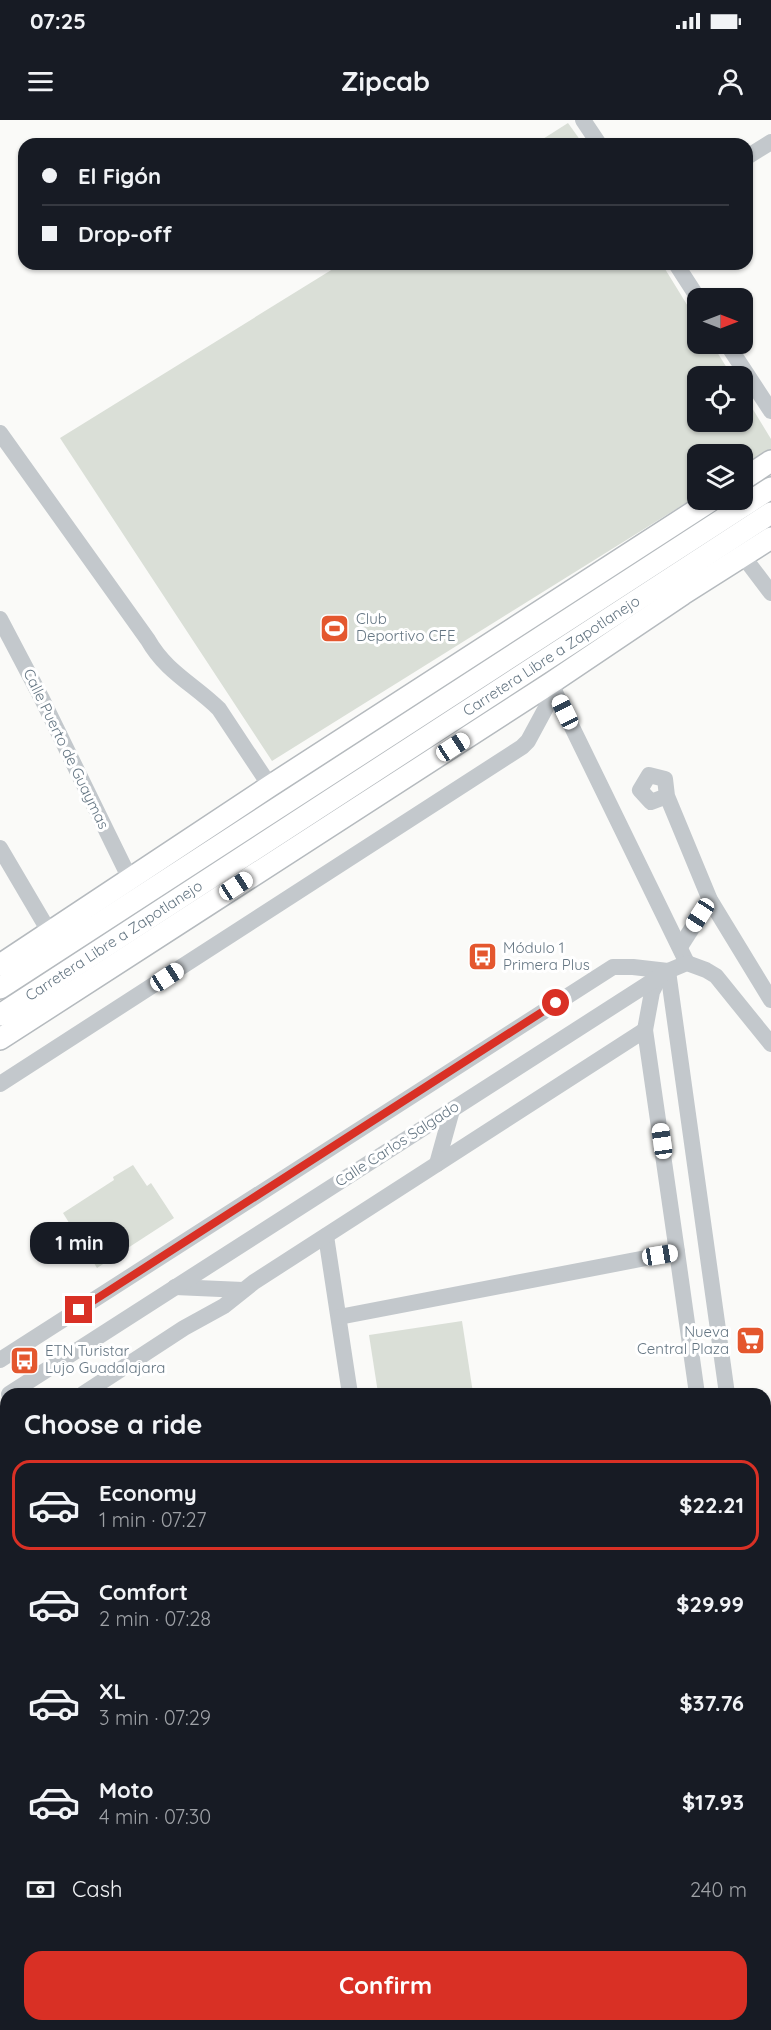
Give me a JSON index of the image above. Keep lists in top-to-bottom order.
{
  "streets": {
    "main road": ["Carretera Libre a Zapotlanejo"],
    "street": ["Calle Puerto de Guaymas", "Calle Carlos Salgado"]
  },
  "places": {
    "sports": ["Club Deportivo CFE"],
    "bus stop": ["Módulo 1 Primera Plus", "ETN Turistar Lujo Guadalajara"],
    "supermarket": ["Nueva Central Plaza"]
  },
  "north": "right",
  "page": {
    "status": "07:25",
    "header": "Zipcab",
    "banner": ["El Figón", "Drop-off"],
    "bubble": "1 min",
    "heading": "Choose a ride",
    "list": [
      {
        "name": "Economy",
        "note": "1 min · 07:27",
        "value": "$22.21"
      },
      {
        "name": "Comfort",
        "note": "2 min · 07:28",
        "value": "$29.99"
      },
      {
        "name": "XL",
        "note": "3 min · 07:29",
        "value": "$37.76"
      },
      {
        "name": "Moto",
        "note": "4 min · 07:30",
        "value": "$17.93"
      }
    ],
    "pay": ["Cash", "240 m"],
    "buttons": "Confirm"
  }
}
